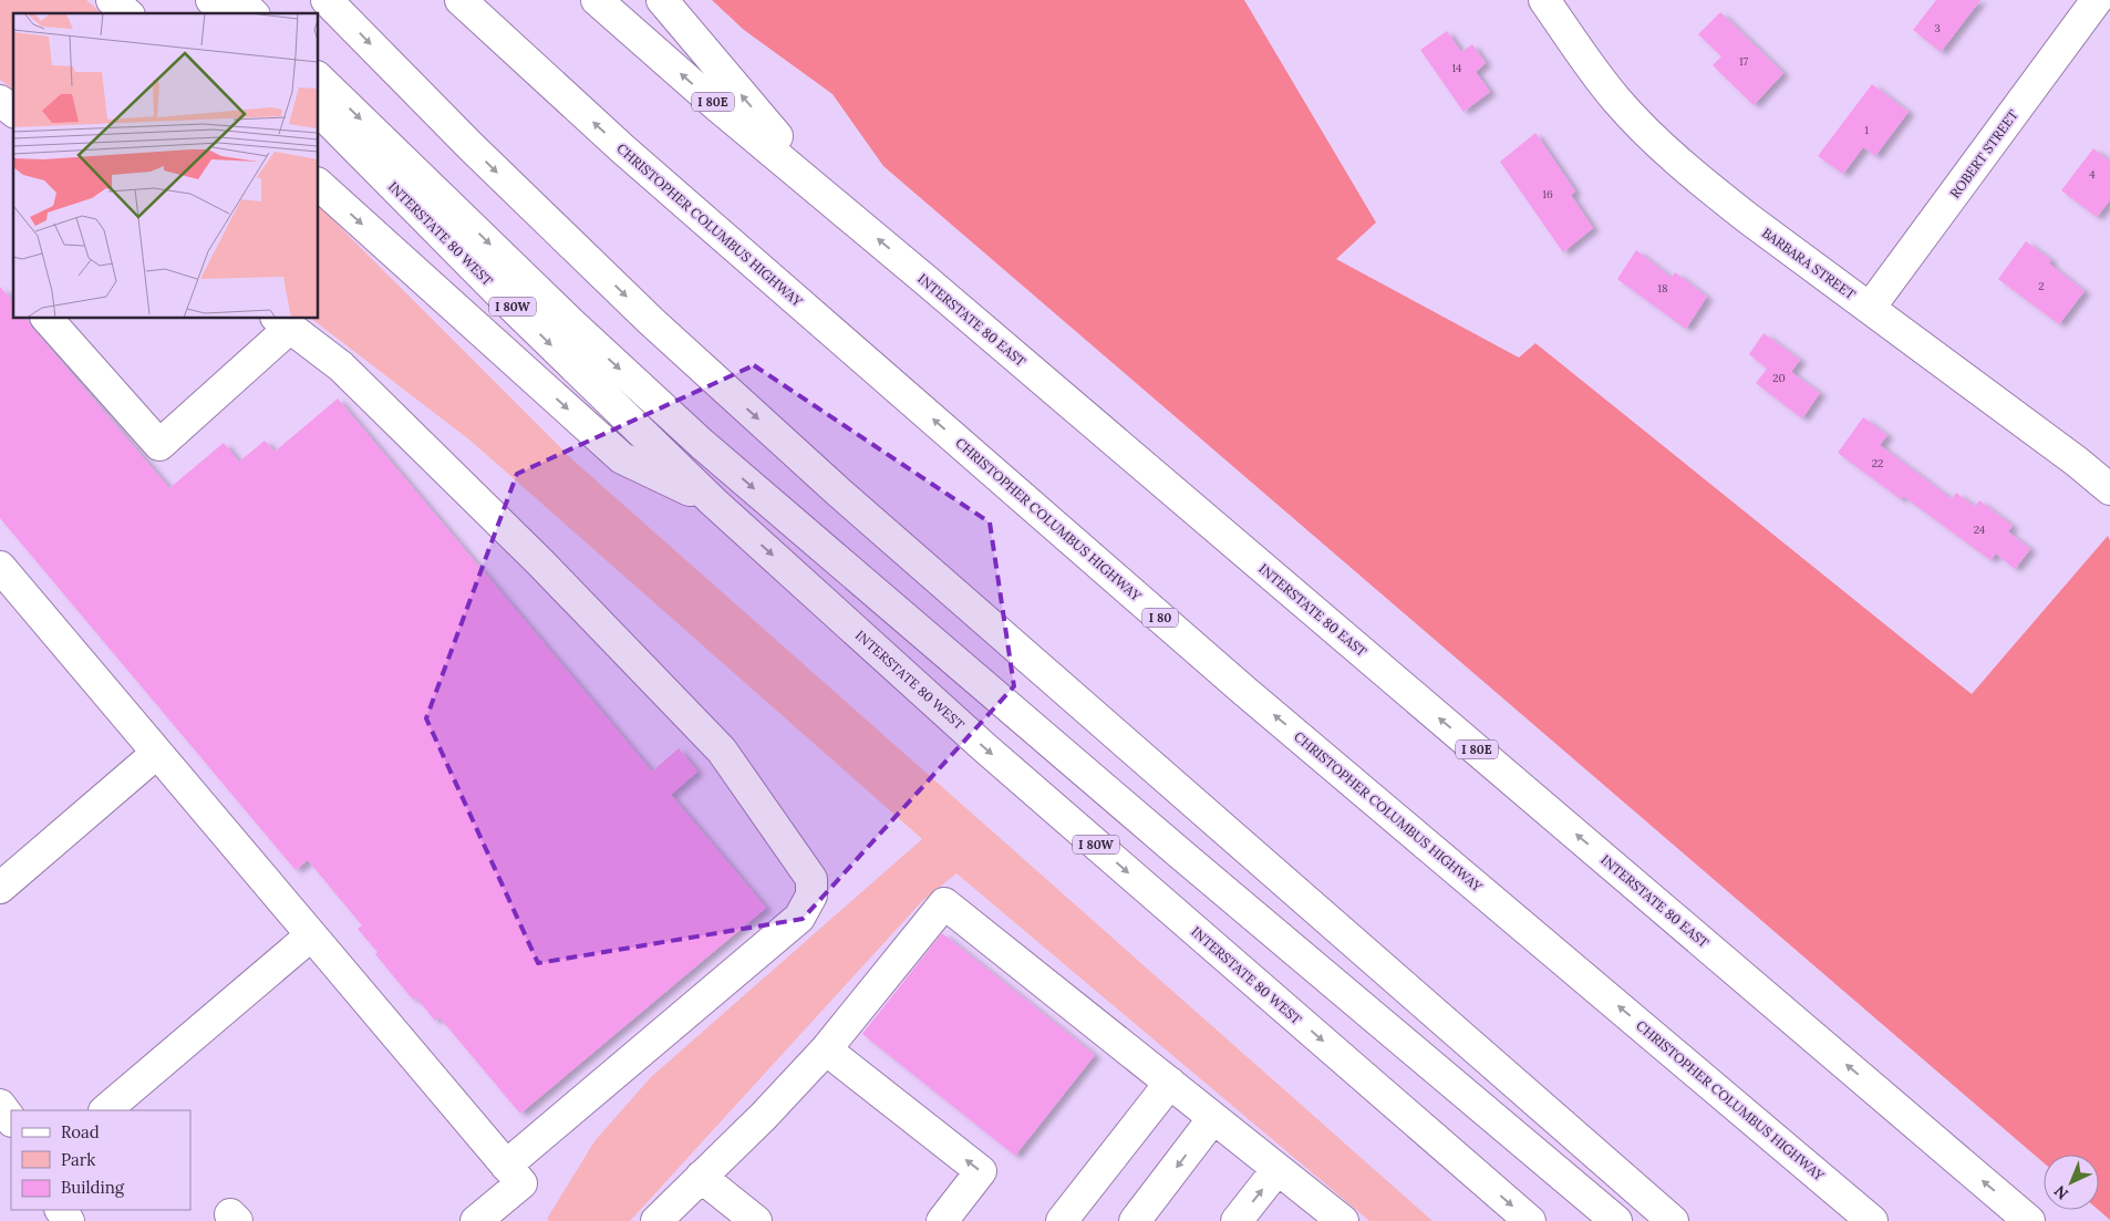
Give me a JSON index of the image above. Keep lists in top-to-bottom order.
{
  "streets": {
    "main road": [
      "I 80E",
      "ROBERT STREET",
      "CHRISTOPHER COLUMBUS HIGHWAY",
      "INTERSTATE 80 WEST",
      "BARBARA STREET",
      "I 80W",
      "INTERSTATE 80 EAST",
      "I 80"
    ]
  },
  "crossings": [
    ["ROBERT STREET", "BARBARA STREET"]
  ],
  "house_numbers": [
    "3",
    "17",
    "14",
    "1",
    "4",
    "16",
    "2",
    "18",
    "20",
    "22",
    "24"
  ],
  "legend": ["Road", "Park", "Building"],
  "north": "bottom left"
}
